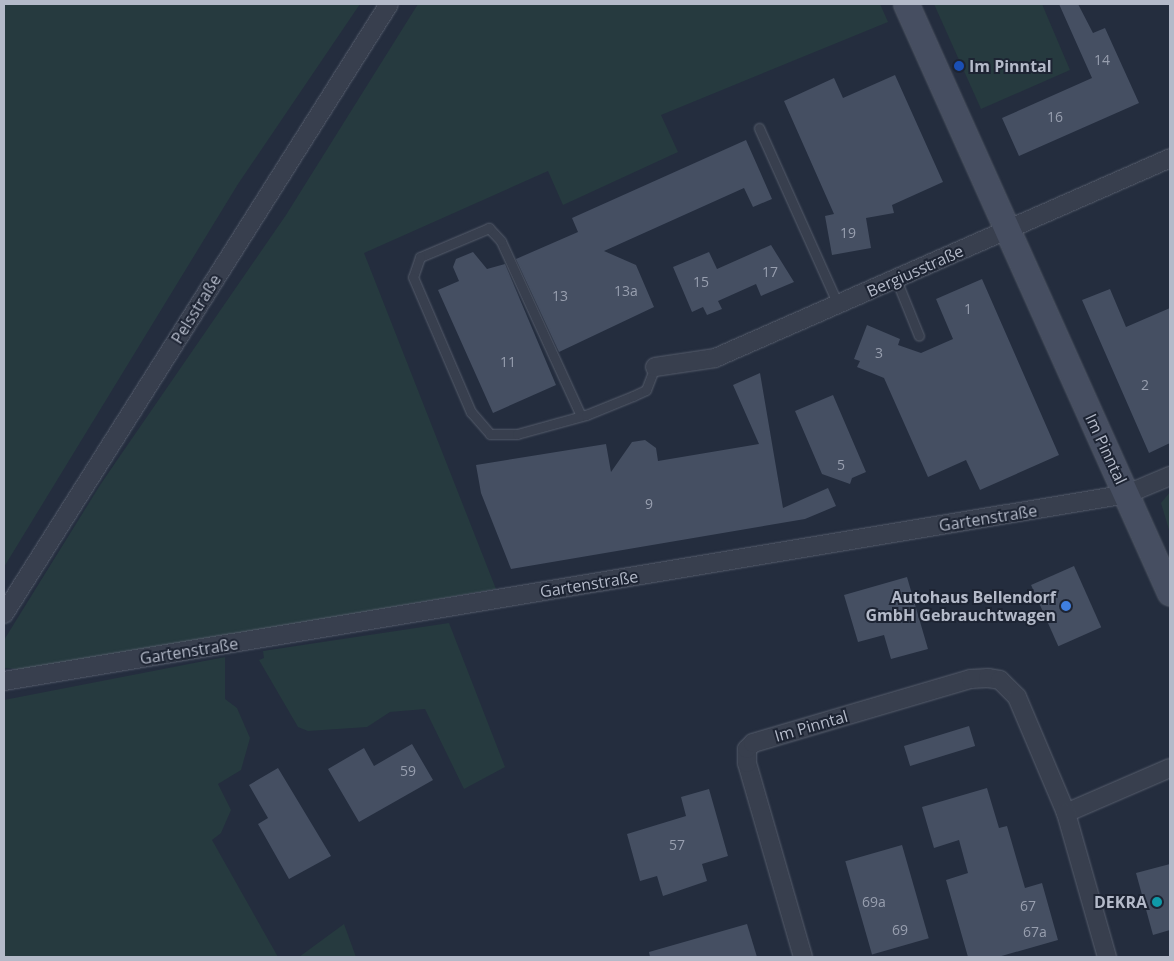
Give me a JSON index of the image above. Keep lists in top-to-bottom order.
{
  "streets": {
    "main road": ["Im Pinntal"],
    "street": ["Bergiusstraße", "Pelsstraße", "Gartenstraße"]
  },
  "crossings": [
    ["Bergiusstraße", "Im Pinntal"],
    ["Im Pinntal", "Gartenstraße"]
  ],
  "places": ["Im Pinntal", "Autohaus Bellendorf GmbH Gebrauchtwagen", "DEKRA"],
  "house_numbers": [
    "14",
    "16",
    "19",
    "17",
    "15",
    "13a",
    "13",
    "1",
    "3",
    "11",
    "2",
    "5",
    "9",
    "59",
    "57",
    "69a",
    "67",
    "69",
    "67a"
  ]
}
